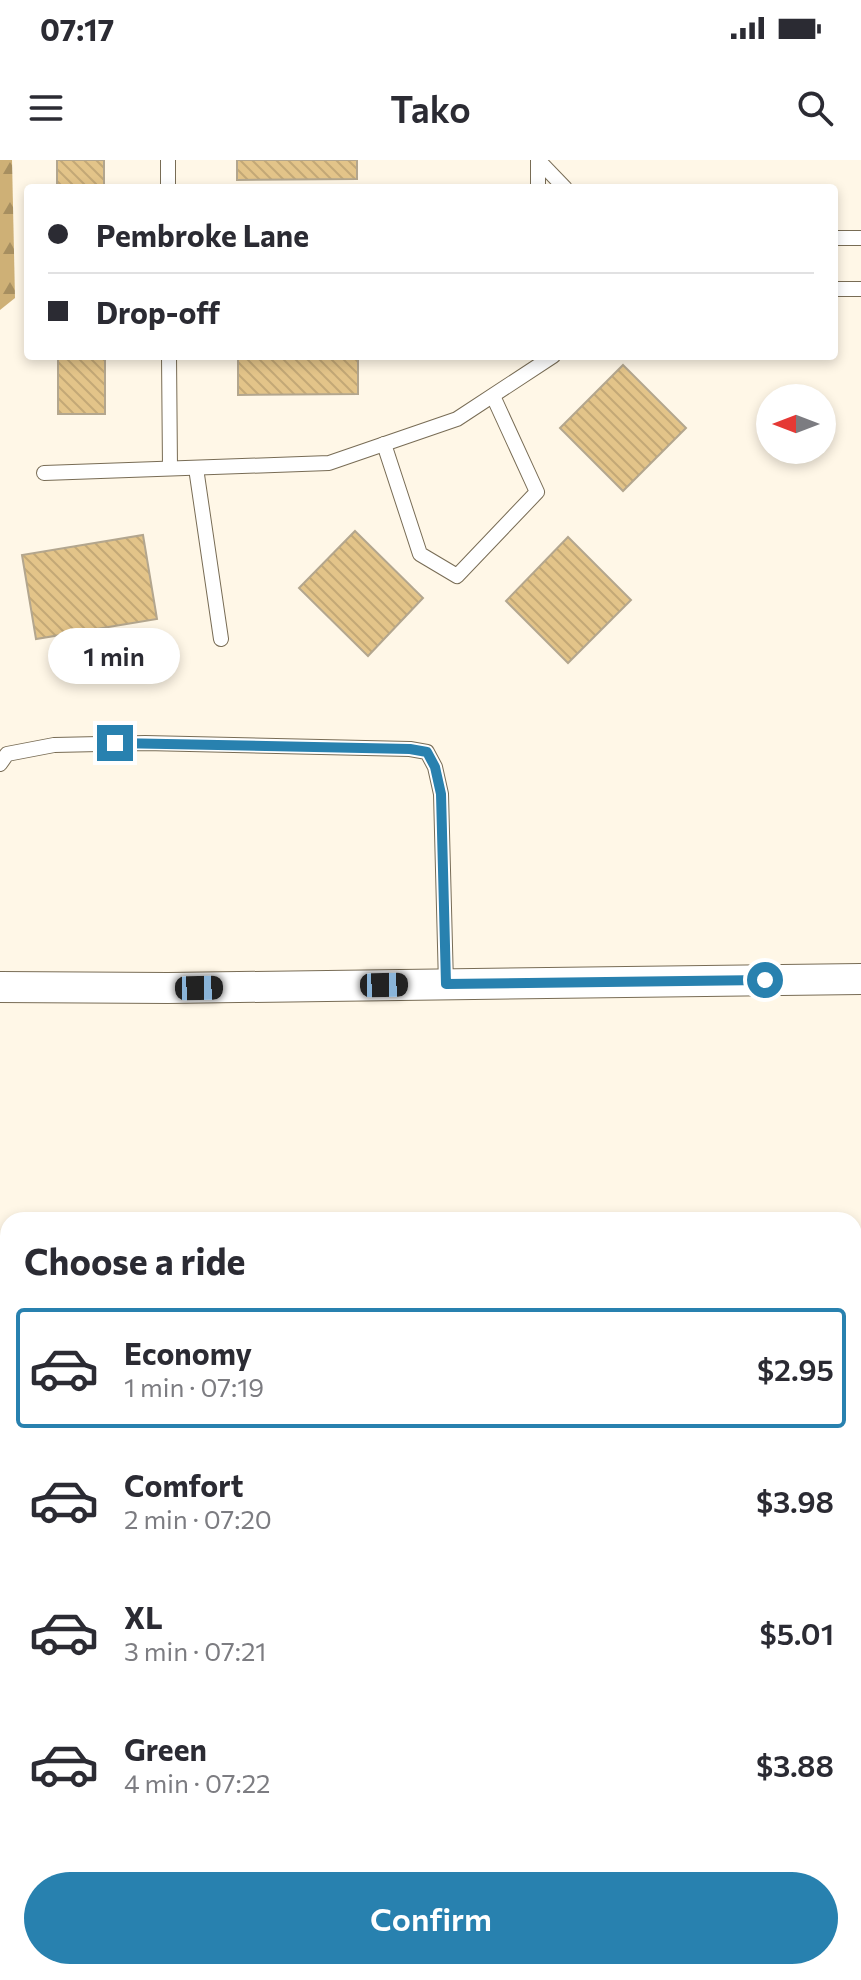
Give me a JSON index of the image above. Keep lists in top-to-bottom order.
{
  "north": "left",
  "page": {
    "status": "07:17",
    "header": "Tako",
    "banner": ["Pembroke Lane", "Drop-off"],
    "bubble": "1 min",
    "heading": "Choose a ride",
    "list": [
      {
        "name": "Economy",
        "note": "1 min · 07:19",
        "value": "$2.95"
      },
      {
        "name": "Comfort",
        "note": "2 min · 07:20",
        "value": "$3.98"
      },
      {
        "name": "XL",
        "note": "3 min · 07:21",
        "value": "$5.01"
      },
      {
        "name": "Green",
        "note": "4 min · 07:22",
        "value": "$3.88"
      }
    ],
    "buttons": "Confirm"
  }
}
